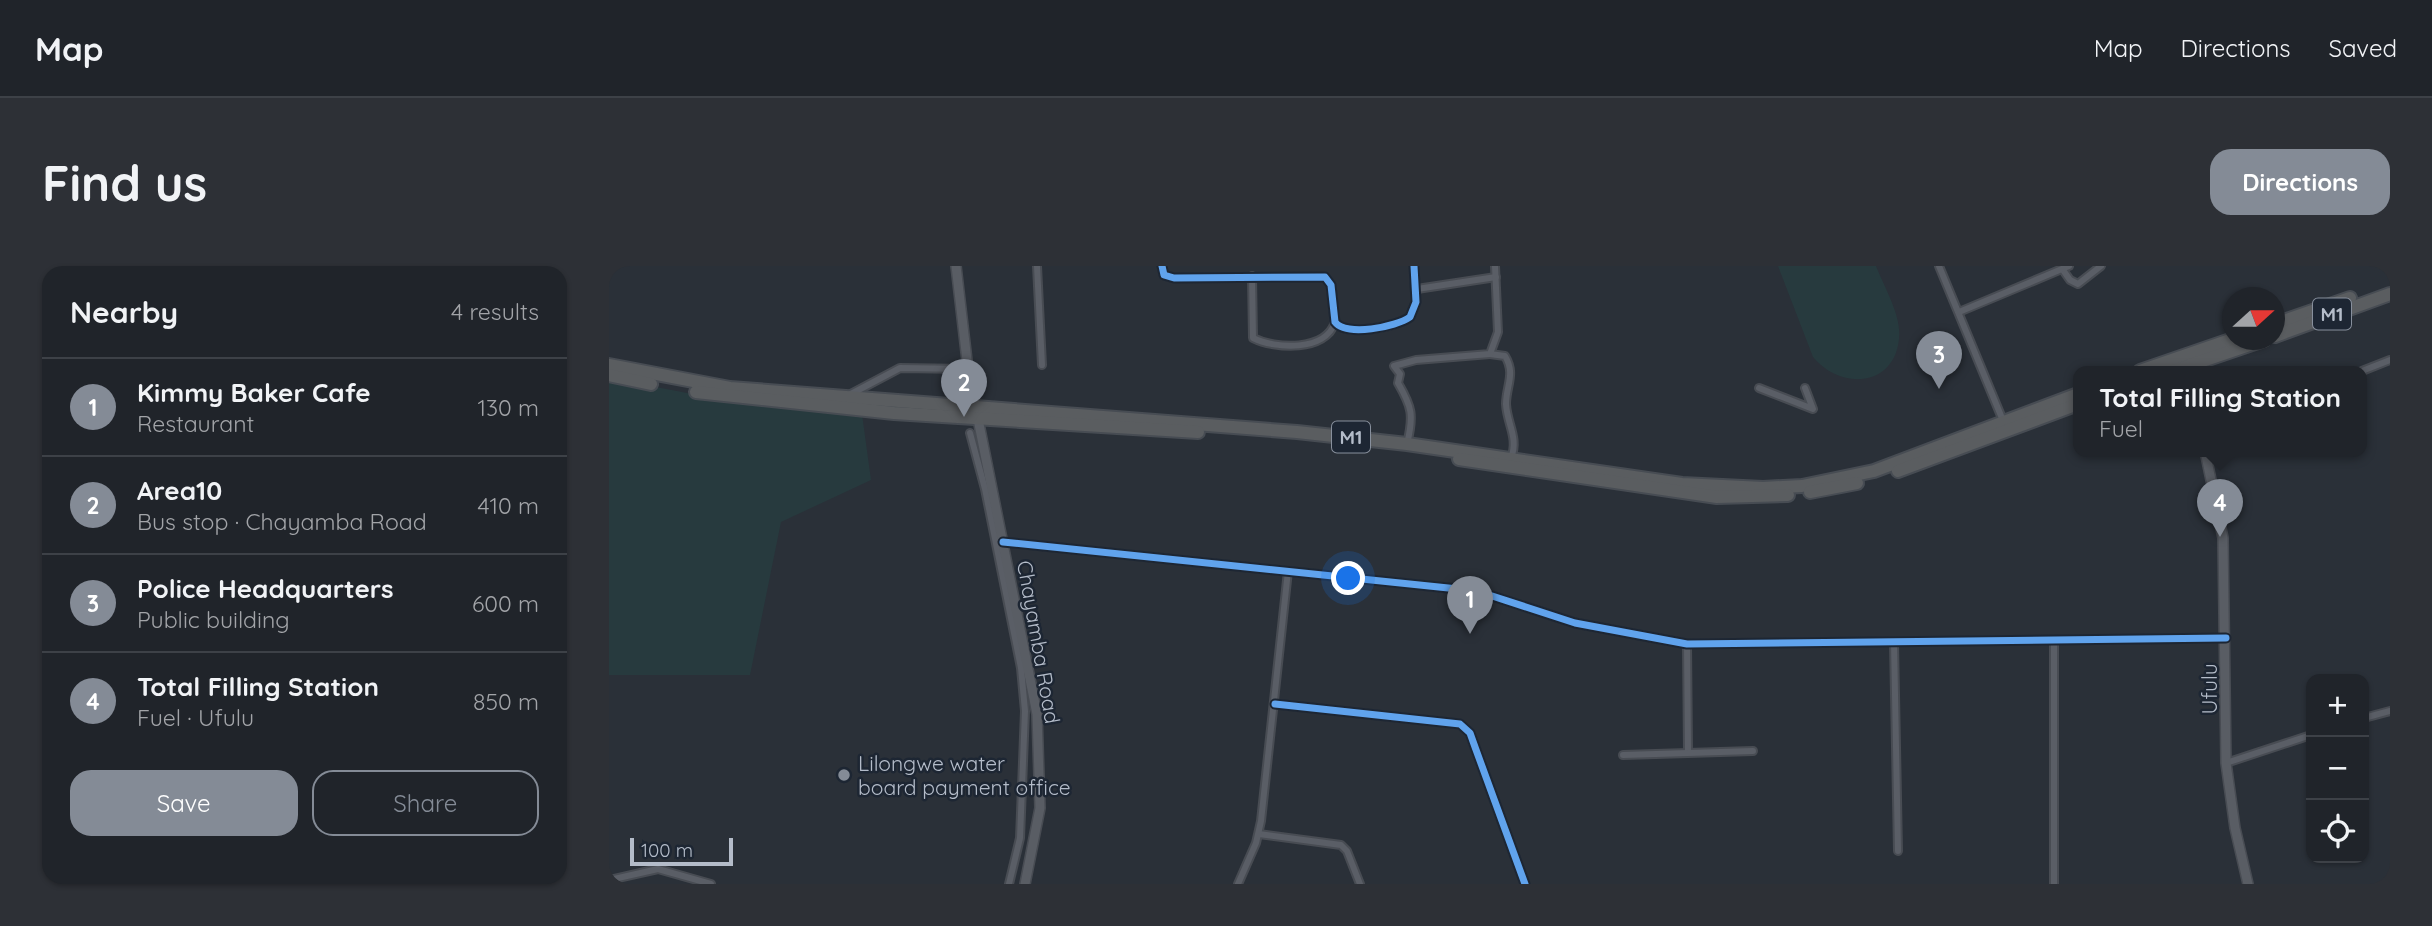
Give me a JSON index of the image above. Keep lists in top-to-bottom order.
{
  "streets": {
    "highway": ["M1"],
    "street": ["Chayamba Road", "Ufulu"]
  },
  "crossings": [
    ["M1", "Chayamba Road"]
  ],
  "places": ["Lilongwe water board payment office"],
  "scale_bar": "100 m",
  "north": "right",
  "page": {
    "header": "Map",
    "nav": ["Map", "Directions", "Saved"],
    "buttons": [
      "Directions",
      ["Save", "Share"]
    ],
    "title": "Find us",
    "heading": ["Nearby", "4 results"],
    "pins": [
      "3",
      "2",
      "4",
      "1"
    ],
    "list": [
      {
        "mark": "1",
        "name": "Kimmy Baker Cafe",
        "note": "Restaurant",
        "value": "130 m"
      },
      {
        "mark": "2",
        "name": "Area10",
        "note": "Bus stop · Chayamba Road",
        "value": "410 m"
      },
      {
        "mark": "3",
        "name": "Police Headquarters",
        "note": "Public building",
        "value": "600 m"
      },
      {
        "mark": "4",
        "name": "Total Filling Station",
        "note": "Fuel · Ufulu",
        "value": "850 m"
      }
    ],
    "popup": ["Total Filling Station", "Fuel"],
    "map_buttons": ["+", "−"],
    "scale": "100 m"
  }
}
